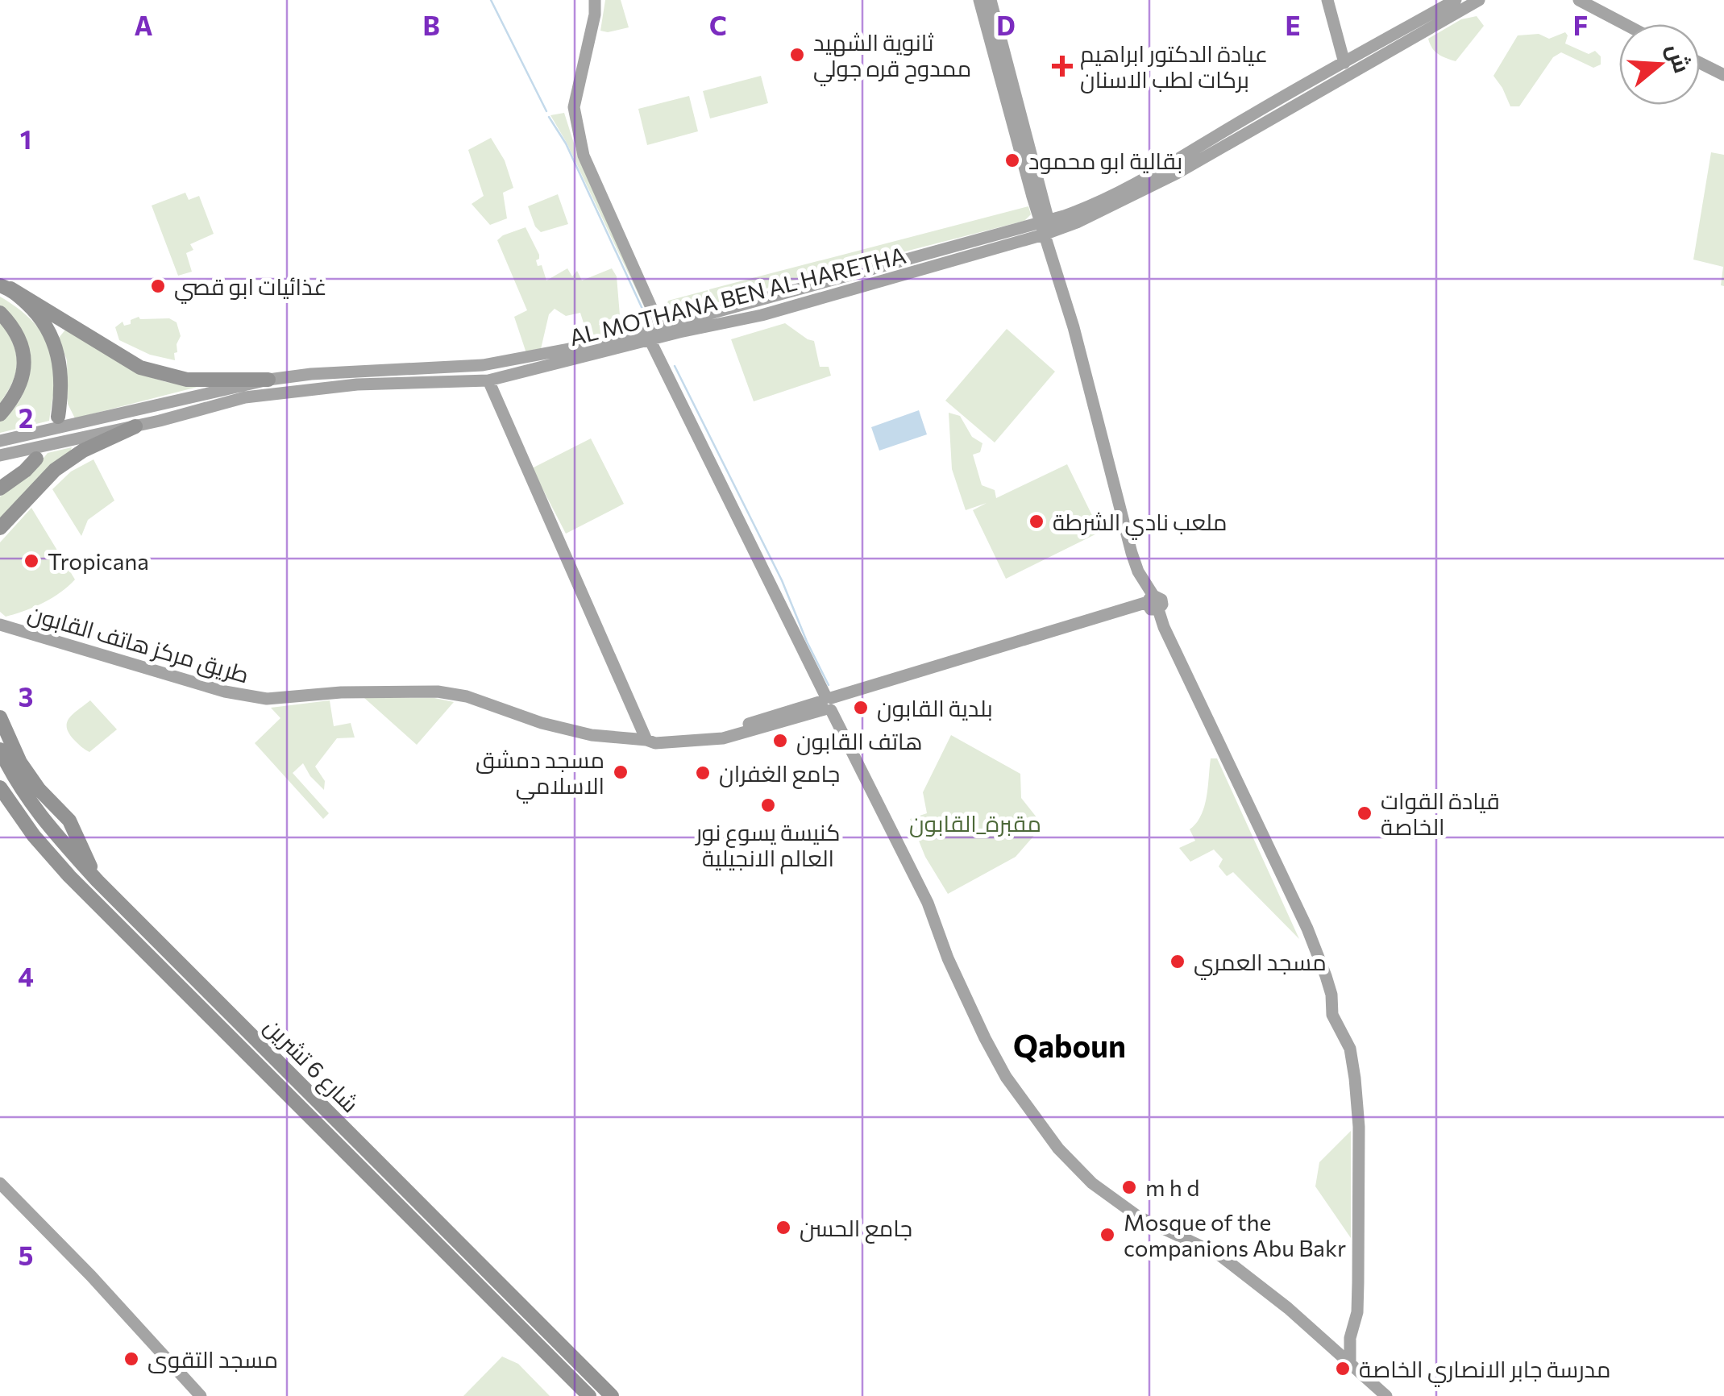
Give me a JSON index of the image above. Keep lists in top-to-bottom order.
{
  "streets": {
    "highway": ["شارع 6 تشرين"],
    "main road": ["AL MOTHANA BEN AL HARETHA", "طريق مركز هاتف القابون"]
  },
  "districts": ["Qaboun"],
  "parks": ["مقبرة_القابون"],
  "places": {
    "other": [
      "ثانوية الشهيد ممدوح قره جولي",
      "بقالية ابو محمود",
      "غذائيات ابو قصي",
      "ملعب نادي الشرطة",
      "Tropicana",
      "بلدية القابون",
      "هاتف القابون",
      "مسجد دمشق الاسلامي",
      "جامع الغفران",
      "كنيسة يسوع نور العالم الانجيلية",
      "قيادة القوات الخاصة",
      "مسجد العمري",
      "m h d",
      "جامع الحسن",
      "Mosque of the companions Abu Bakr",
      "مسجد التقوى",
      "مدرسة جابر الانصاري الخاصة"
    ],
    "health": ["عيادة الدكتور ابراهيم بركات لطب الاسنان"]
  },
  "north": "right",
  "grid": {
    "columns": [
      "A",
      "B",
      "C",
      "D",
      "E",
      "F"
    ],
    "rows": [
      "1",
      "2",
      "3",
      "4",
      "5"
    ]
  }
}
